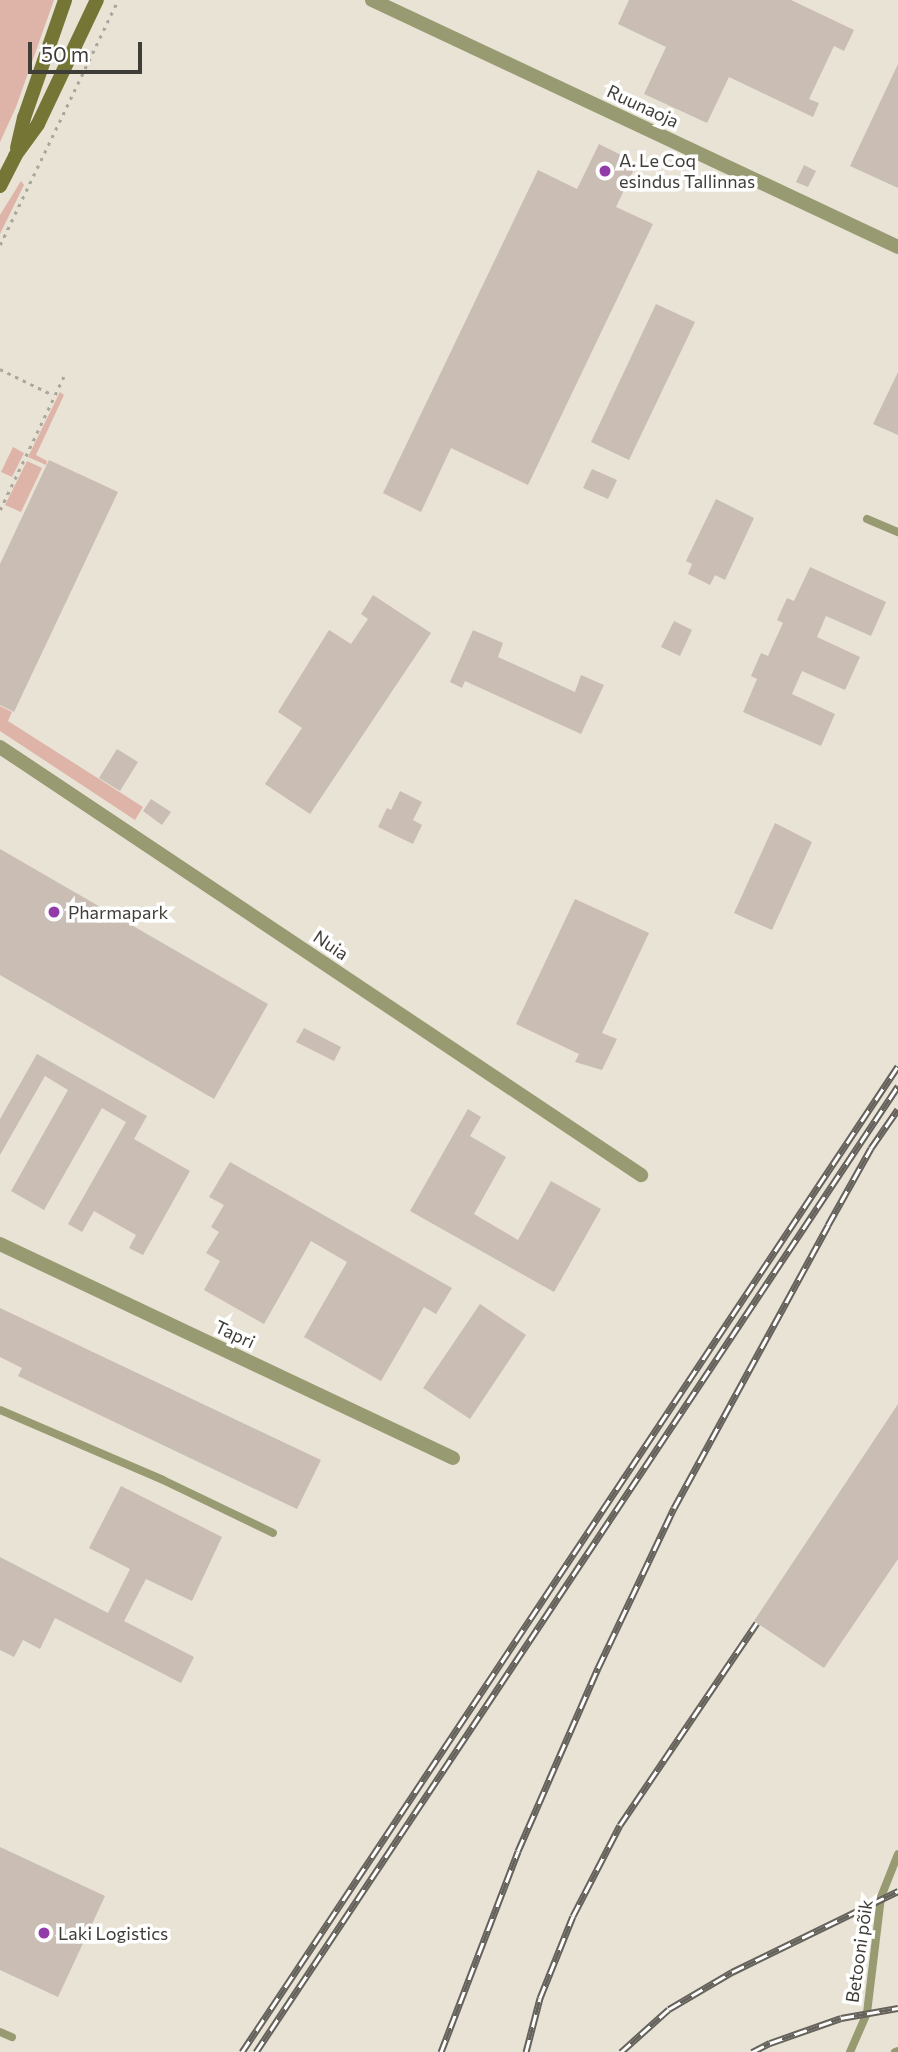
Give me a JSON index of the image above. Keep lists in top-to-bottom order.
{
  "streets": {
    "street": ["Ruunaoja", "Nuia", "Tapri"],
    "lane": ["Betooni põik"]
  },
  "places": ["A. Le Coq esindus Tallinnas", "Pharmapark", "Laki Logistics"],
  "scale_bar": "50 m"
}
